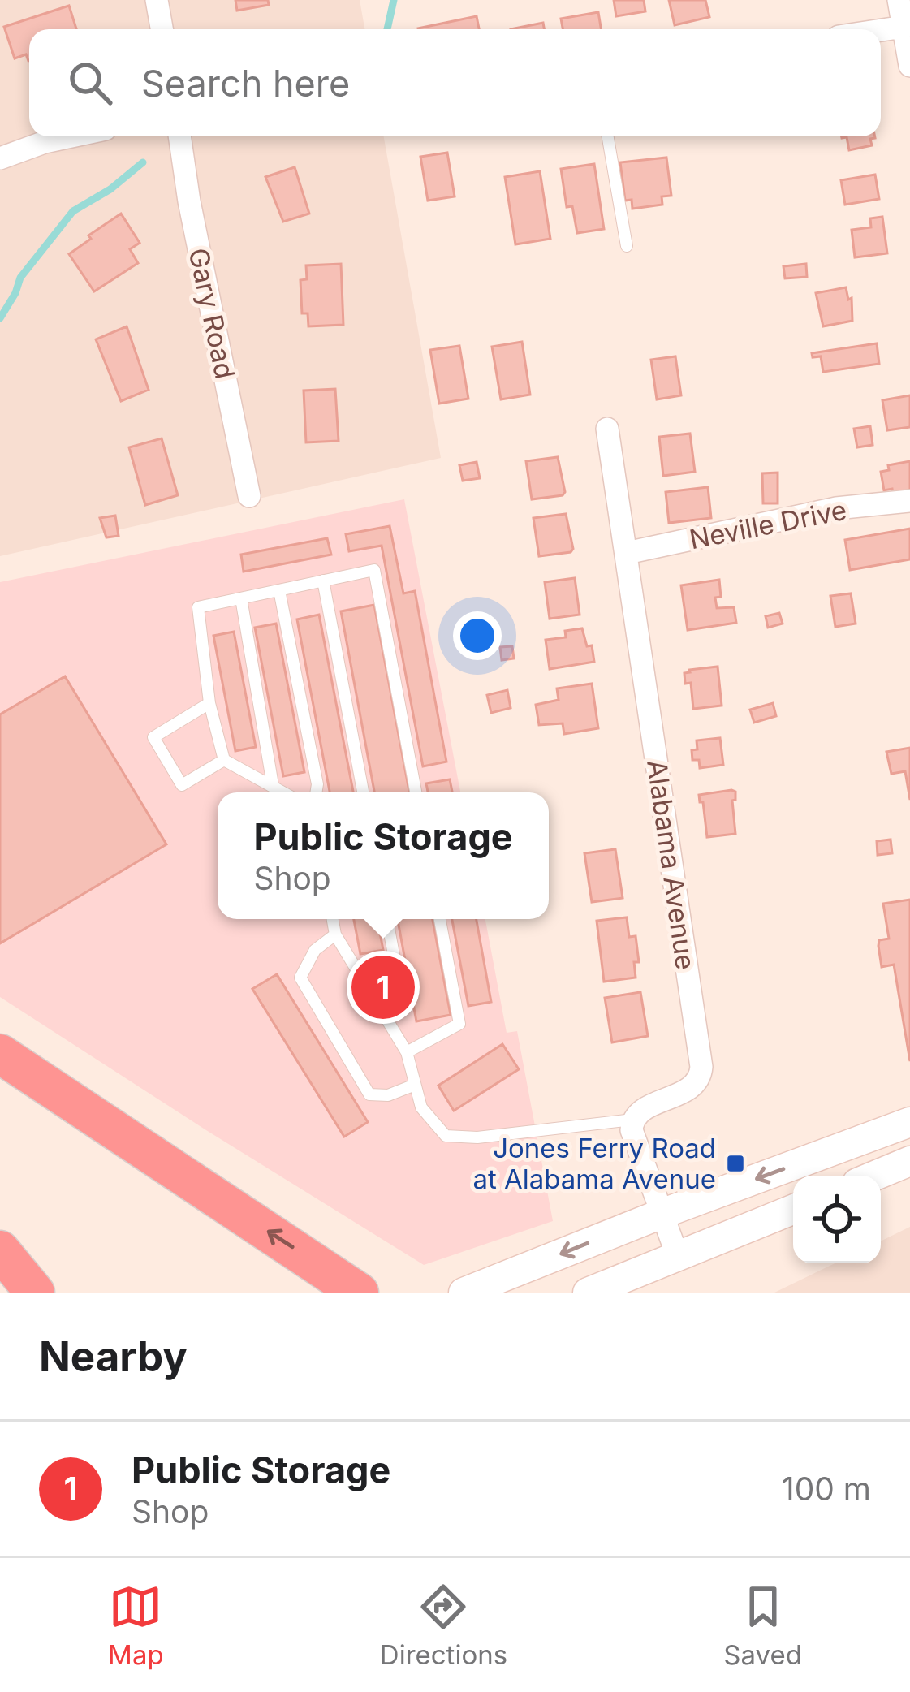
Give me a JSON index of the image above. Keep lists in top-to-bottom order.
{
  "streets": {
    "street": ["Gary Road", "Neville Drive", "Alabama Avenue"]
  },
  "crossings": [
    ["Neville Drive", "Alabama Avenue"]
  ],
  "places": {
    "transit": ["Jones Ferry Road at Alabama Avenue"]
  },
  "page": {
    "search": "Search here",
    "popup": ["Public Storage", "Shop"],
    "pins": "1",
    "heading": "Nearby",
    "list": [
      {
        "mark": "1",
        "name": "Public Storage",
        "note": "Shop",
        "value": "100 m"
      }
    ],
    "nav": ["Map", "Directions", "Saved"]
  }
}
